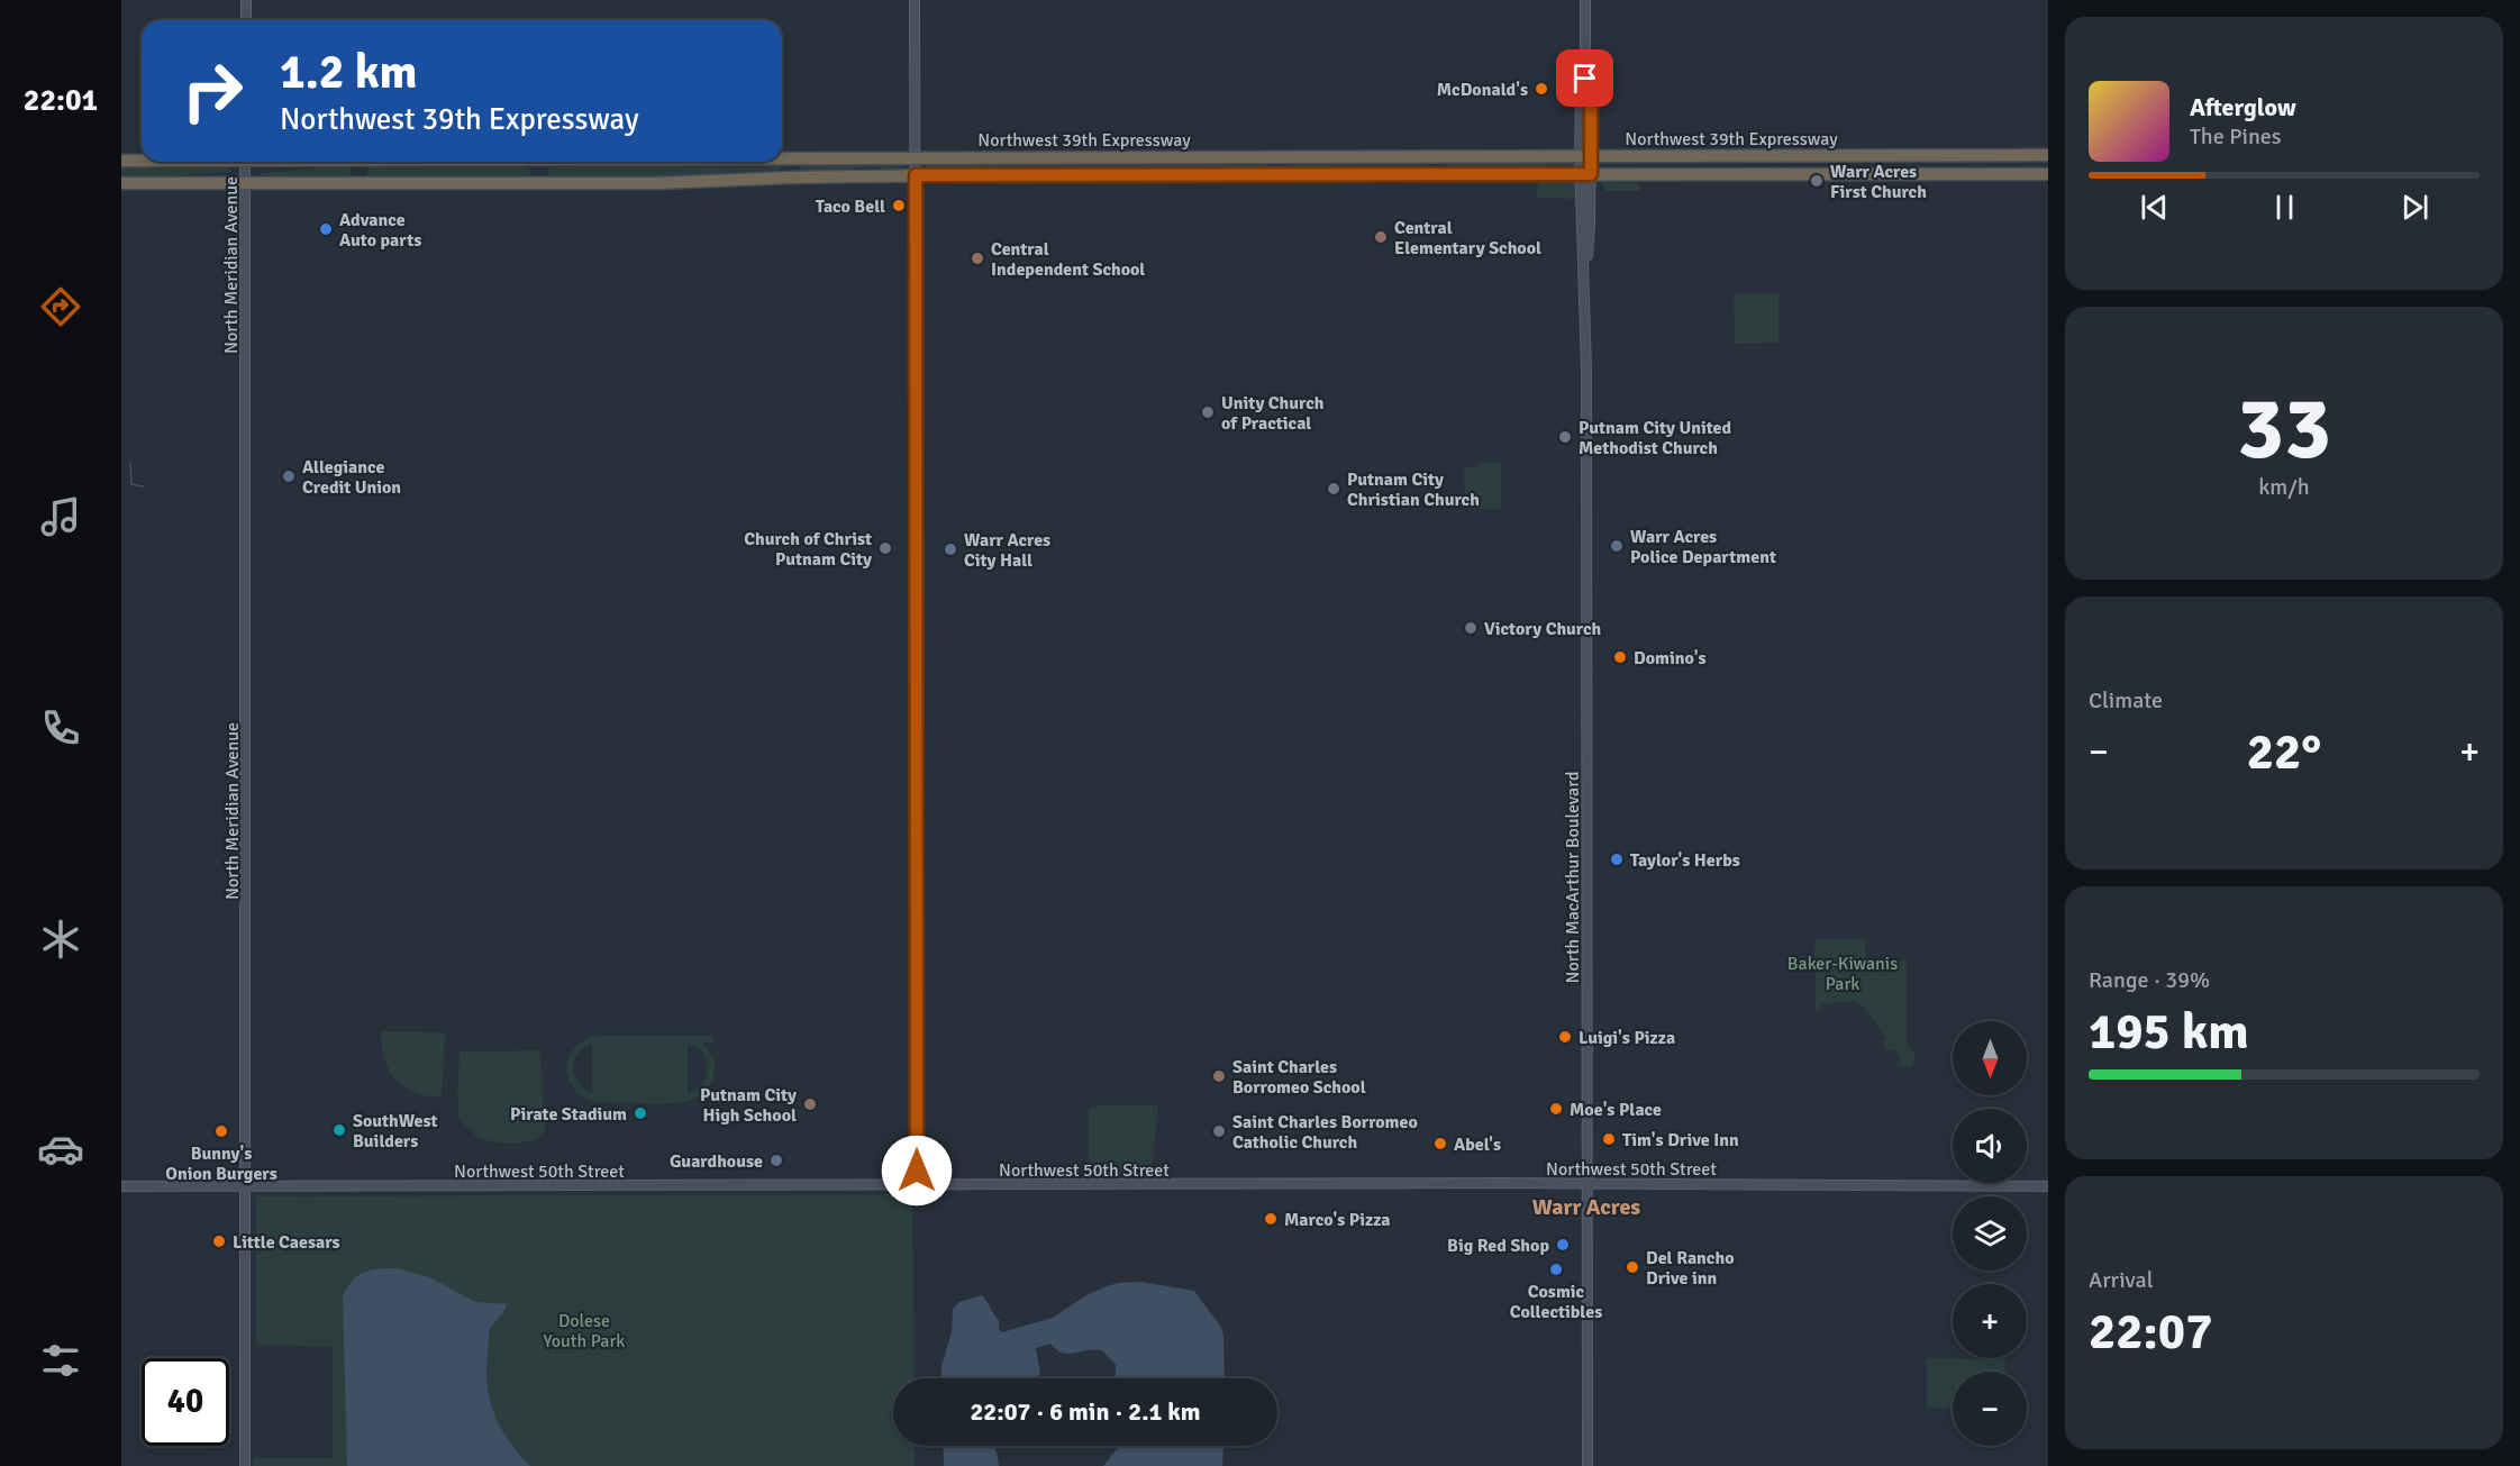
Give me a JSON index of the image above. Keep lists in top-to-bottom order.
{
  "streets": {
    "highway": ["Northwest 39th Expressway"],
    "main road": ["North Meridian Avenue", "North MacArthur Boulevard", "Northwest 50th Street"]
  },
  "crossings": [
    ["Northwest 39th Expressway", "North Meridian Avenue"],
    ["Northwest 39th Expressway", "North MacArthur Boulevard"],
    ["North Meridian Avenue", "Northwest 50th Street"],
    ["North MacArthur Boulevard", "Northwest 50th Street"]
  ],
  "districts": ["Warr Acres"],
  "parks": ["Baker-Kiwanis Park", "Dolese Youth Park"],
  "places": [
    "McDonald's",
    "Warr Acres First Church",
    "Taco Bell",
    "Advance Auto parts",
    "Central Elementary School",
    "Central Independent School",
    "Unity Church of Practical",
    "Putnam City United Methodist Church",
    "Allegiance Credit Union",
    "Putnam City Christian Church",
    "Warr Acres Police Department",
    "Church of Christ Putnam City",
    "Warr Acres City Hall",
    "Victory Church",
    "Domino's",
    "Taylor's Herbs",
    "Luigi's Pizza",
    "Saint Charles Borromeo School",
    "Putnam City High School",
    "Moe's Place",
    "Pirate Stadium",
    "SouthWest Builders",
    "Bunny's Onion Burgers",
    "Saint Charles Borromeo Catholic Church",
    "Tim's Drive Inn",
    "Abel's",
    "Guardhouse",
    "Marco's Pizza",
    "Little Caesars",
    "Big Red Shop",
    "Del Rancho Drive inn",
    "Cosmic Collectibles"
  ],
  "north": "bottom",
  "page": {
    "tabs": "22:01",
    "turn": ["1.2 km", "Northwest 39th Expressway"],
    "song": ["Afterglow", "The Pines"],
    "tile": [
      ["33", "km/h"],
      "Climate",
      ["Range · 39%", "195 km"],
      ["Arrival", "22:07"]
    ],
    "heat": ["−", "22°", "+"],
    "map_buttons": ["+", "−"],
    "limit": "40",
    "trip": "22:07 · 6 min · 2.1 km"
  }
}
